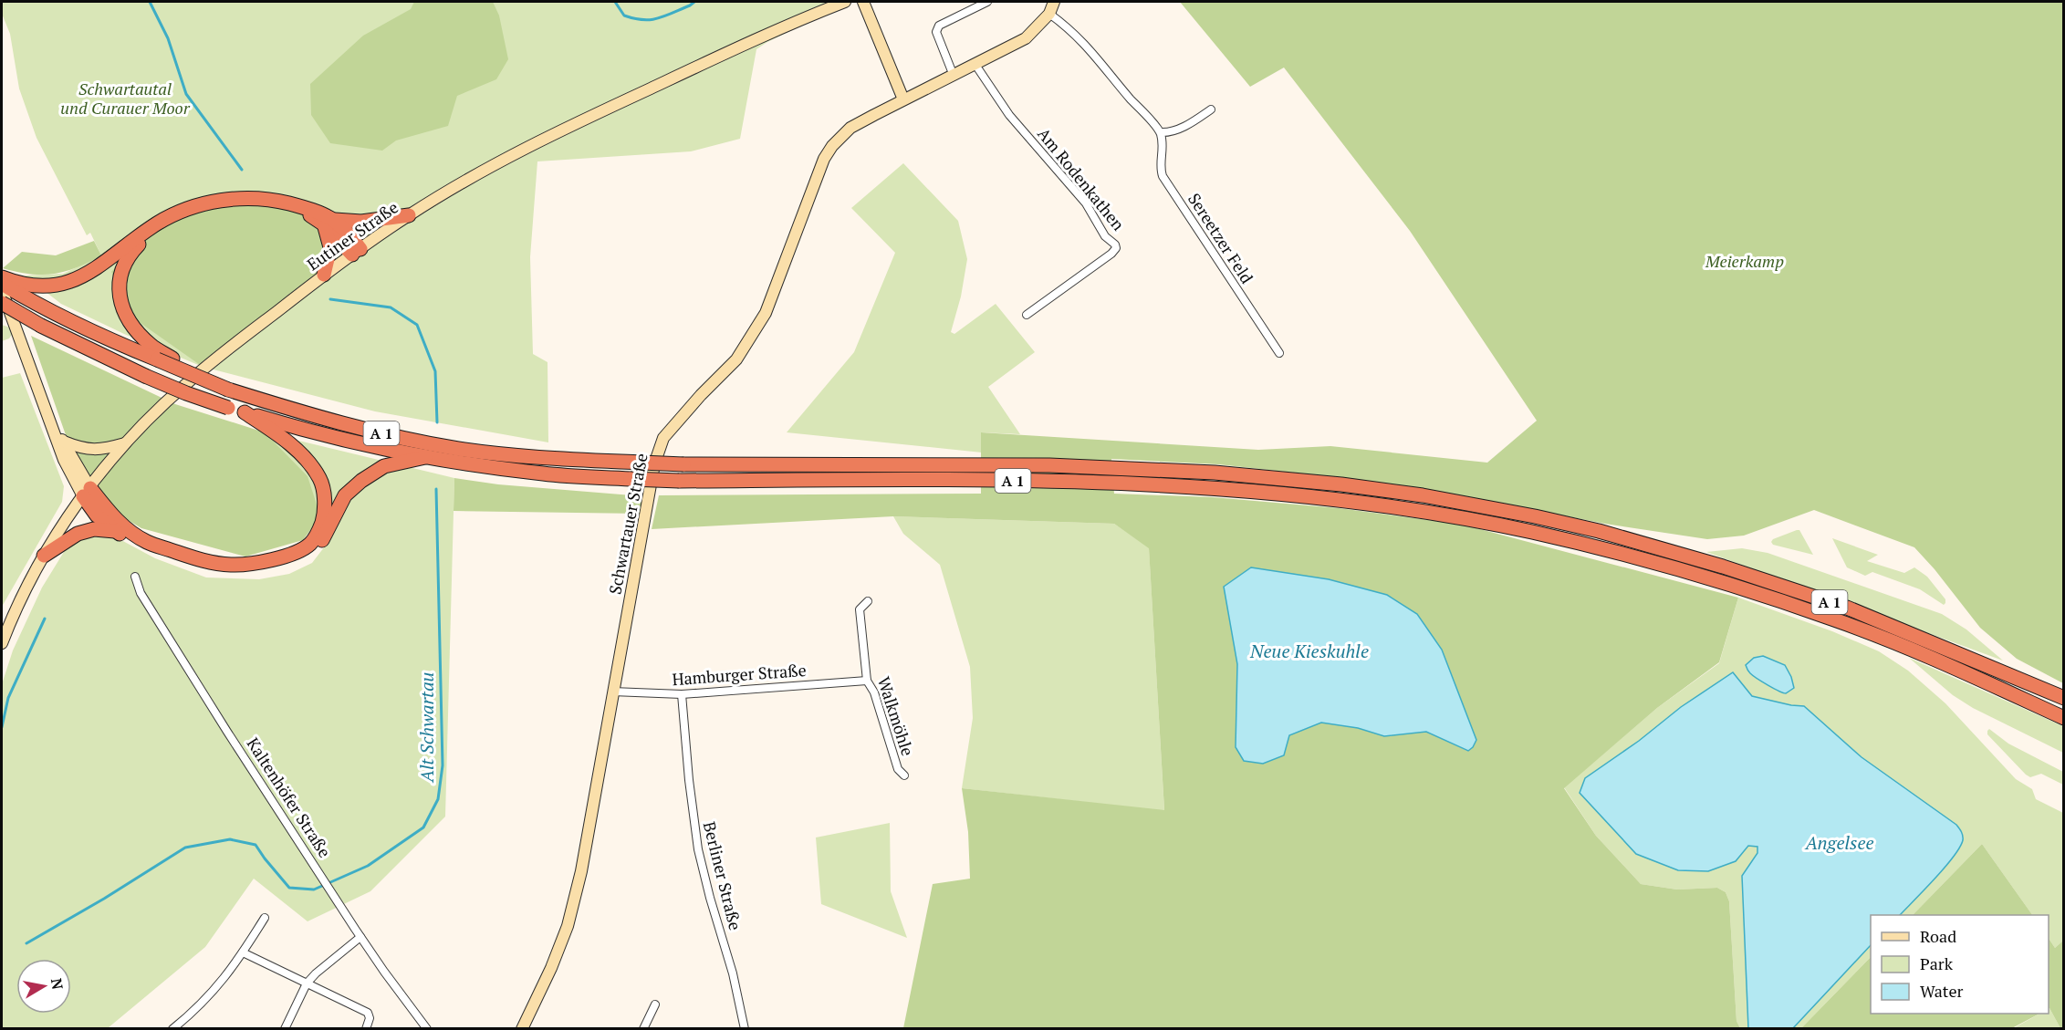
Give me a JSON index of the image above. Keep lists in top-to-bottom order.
{
  "streets": {
    "highway": ["A 1"],
    "street": [
      "Am Rodenkathen",
      "Eutiner Straße",
      "Sereetzer Feld",
      "Schwartauer Straße",
      "Hamburger Straße",
      "Walkmöhle",
      "Kaltenhöfer Straße",
      "Berliner Straße"
    ]
  },
  "crossings": [
    ["Am Rodenkathen", "Schwartauer Straße"],
    ["Schwartauer Straße", "Hamburger Straße"],
    ["Hamburger Straße", "Walkmöhle"],
    ["Hamburger Straße", "Berliner Straße"]
  ],
  "water": ["Neue Kieskuhle", "Alt Schwartau", "Angelsee"],
  "parks": ["Schwartautal und Curauer Moor", "Meierkamp"],
  "legend": ["Road", "Park", "Water"],
  "north": "right"
}
